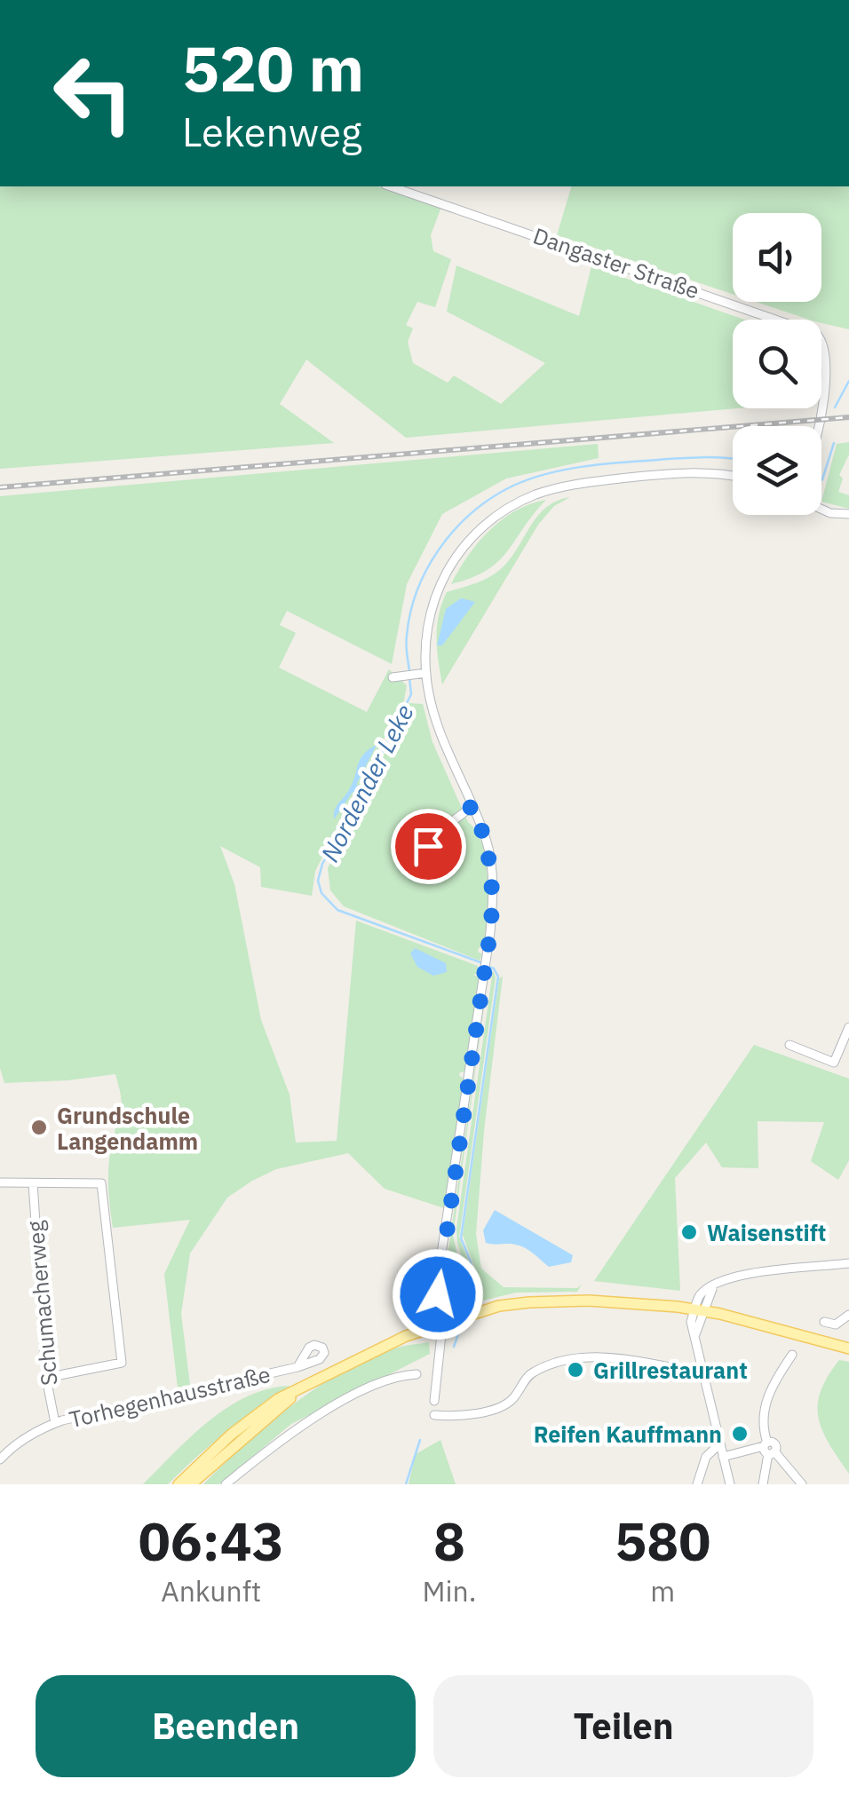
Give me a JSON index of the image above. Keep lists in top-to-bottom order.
{
  "streets": {
    "street": ["Dangaster Straße", "Schumacherweg", "Torhegenhausstraße"]
  },
  "crossings": [
    ["Schumacherweg", "Torhegenhausstraße"]
  ],
  "water": ["Nordender Leke"],
  "places": [
    "Grundschule Langendamm",
    "Waisenstift",
    "Grillrestaurant",
    "Reifen Kauffmann"
  ],
  "page": {
    "turn": ["520 m", "Lekenweg"],
    "eta": [
      "06:43",
      "Ankunft",
      "8",
      "Min.",
      "580",
      "m"
    ],
    "buttons": ["Beenden", "Teilen"]
  }
}
